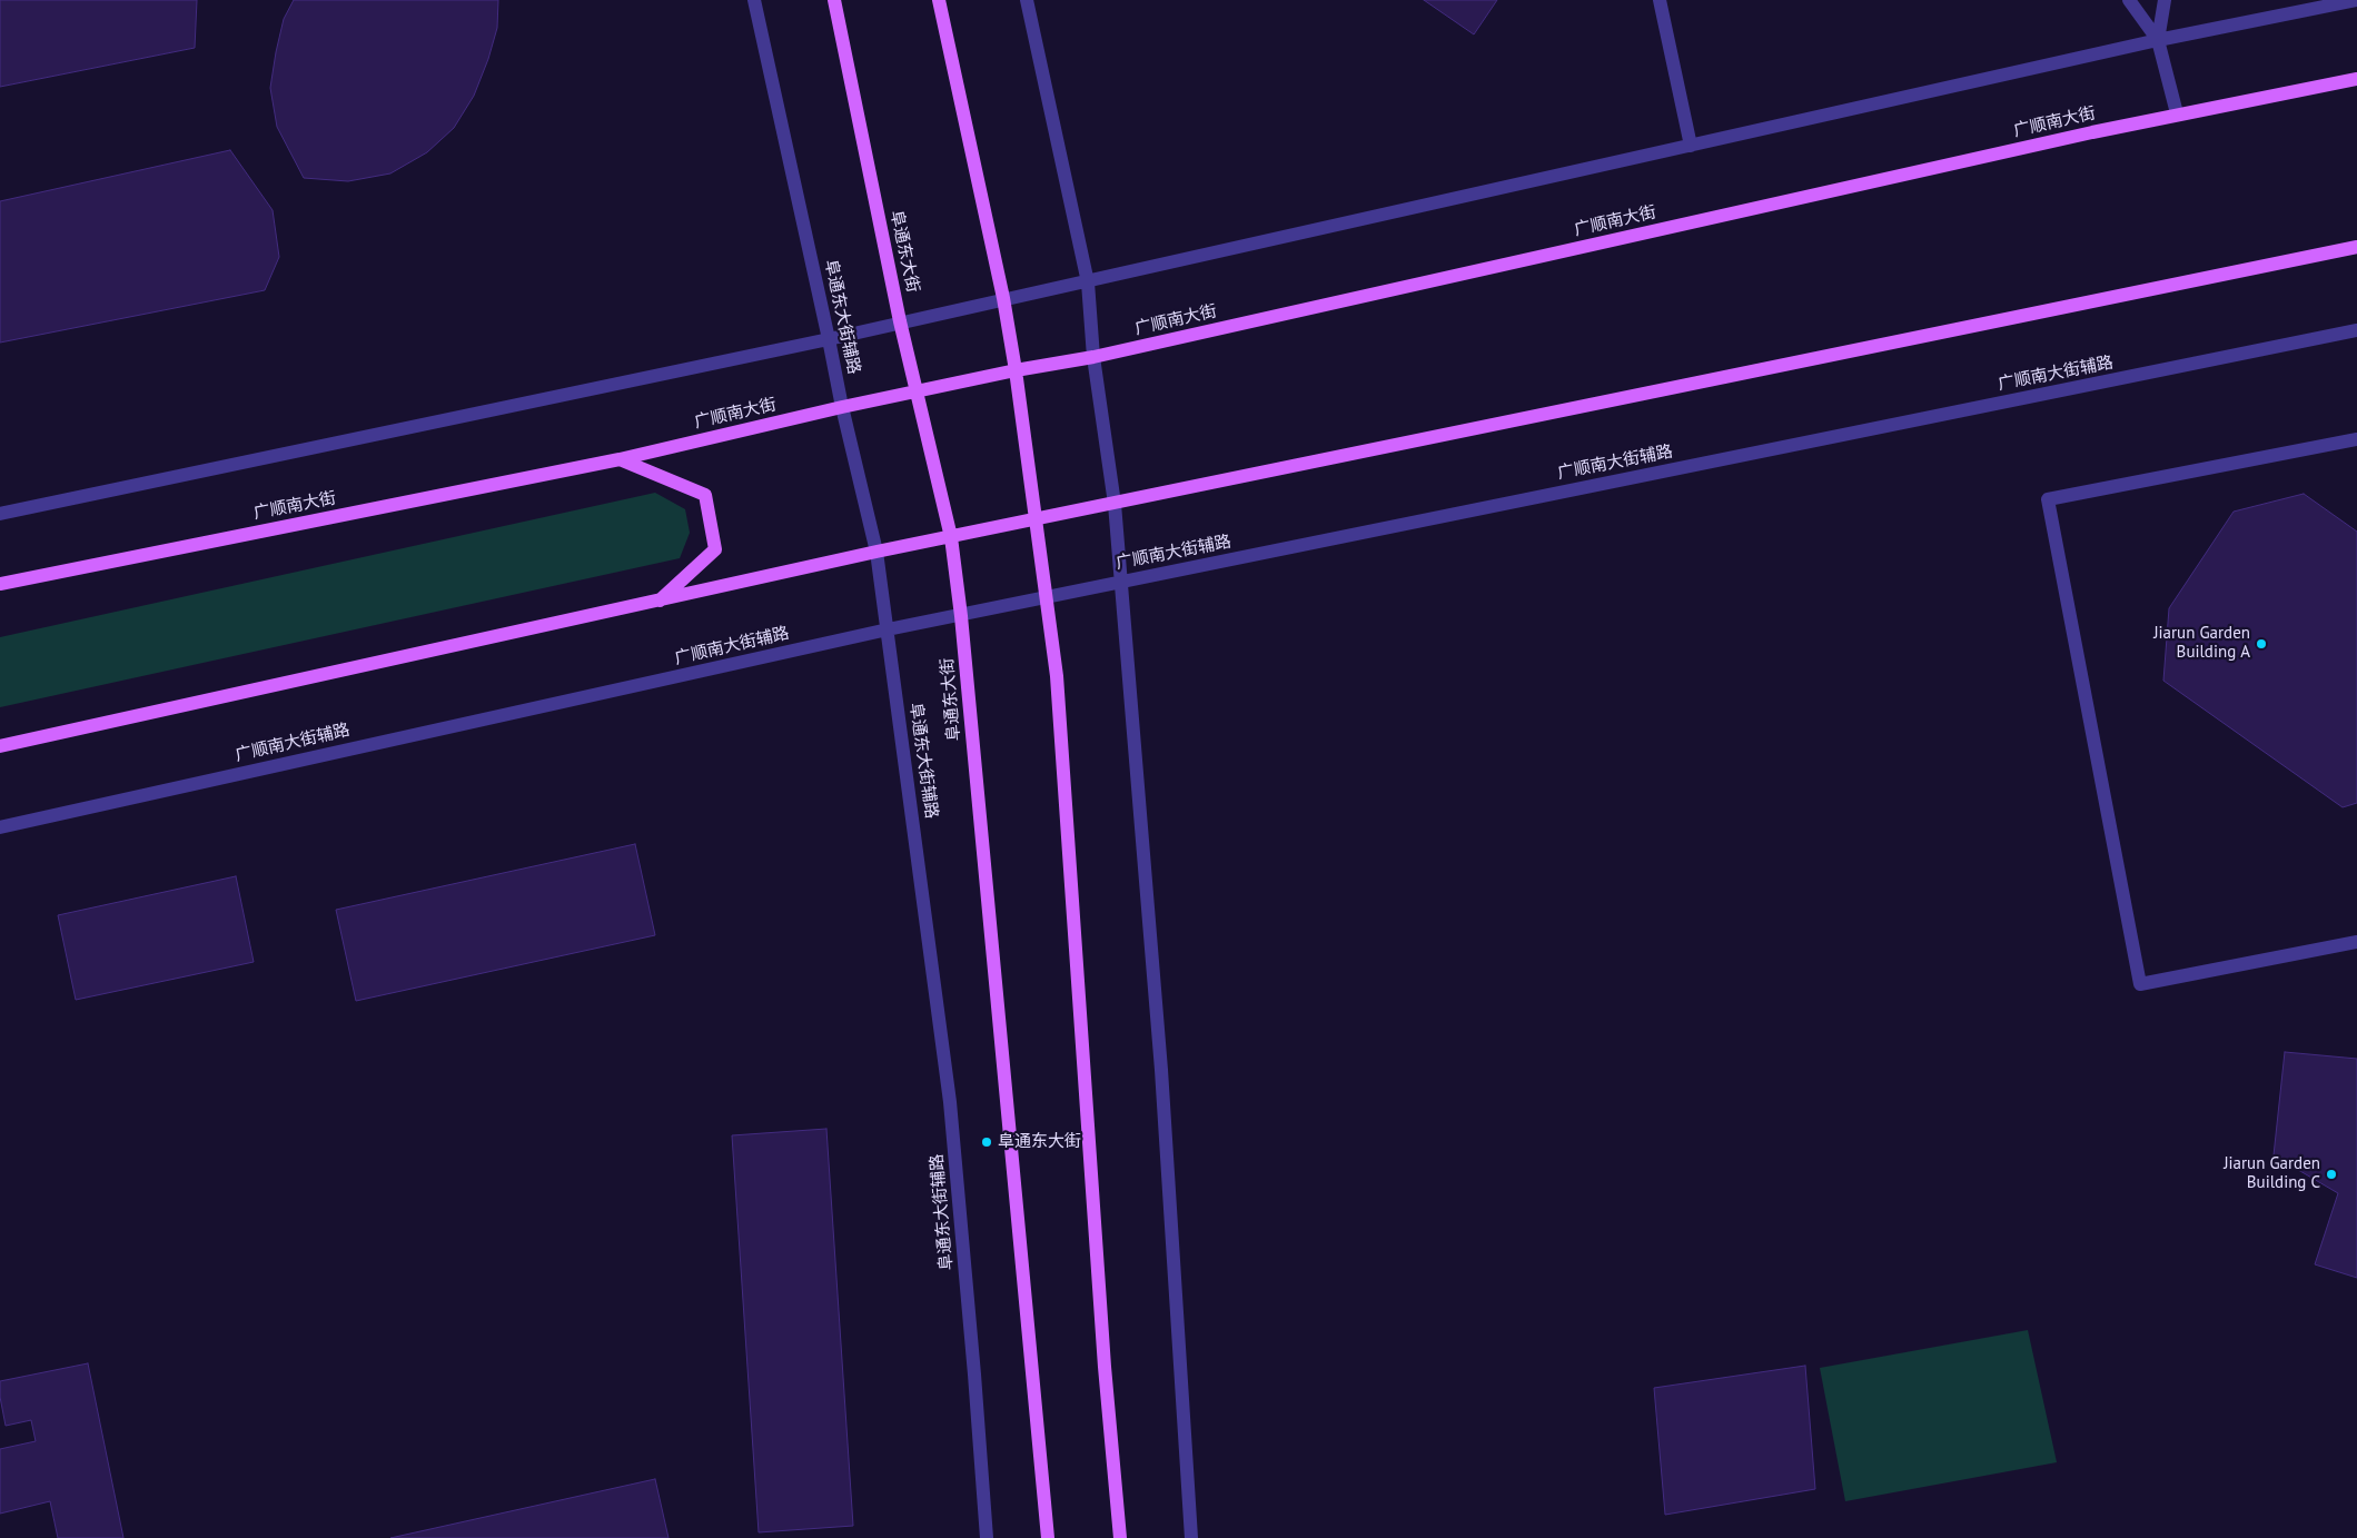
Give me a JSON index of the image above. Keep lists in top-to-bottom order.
{
  "streets": {
    "main road": ["广顺南大街", "阜通东大街"],
    "street": ["阜通东大街辅路", "广顺南大街辅路"]
  },
  "crossings": [
    ["广顺南大街", "阜通东大街"],
    ["广顺南大街", "阜通东大街辅路"],
    ["阜通东大街", "广顺南大街辅路"],
    ["阜通东大街辅路", "广顺南大街辅路"]
  ],
  "places": ["Jiarun Garden Building A", "阜通东大街", "Jiarun Garden Building C"]
}
